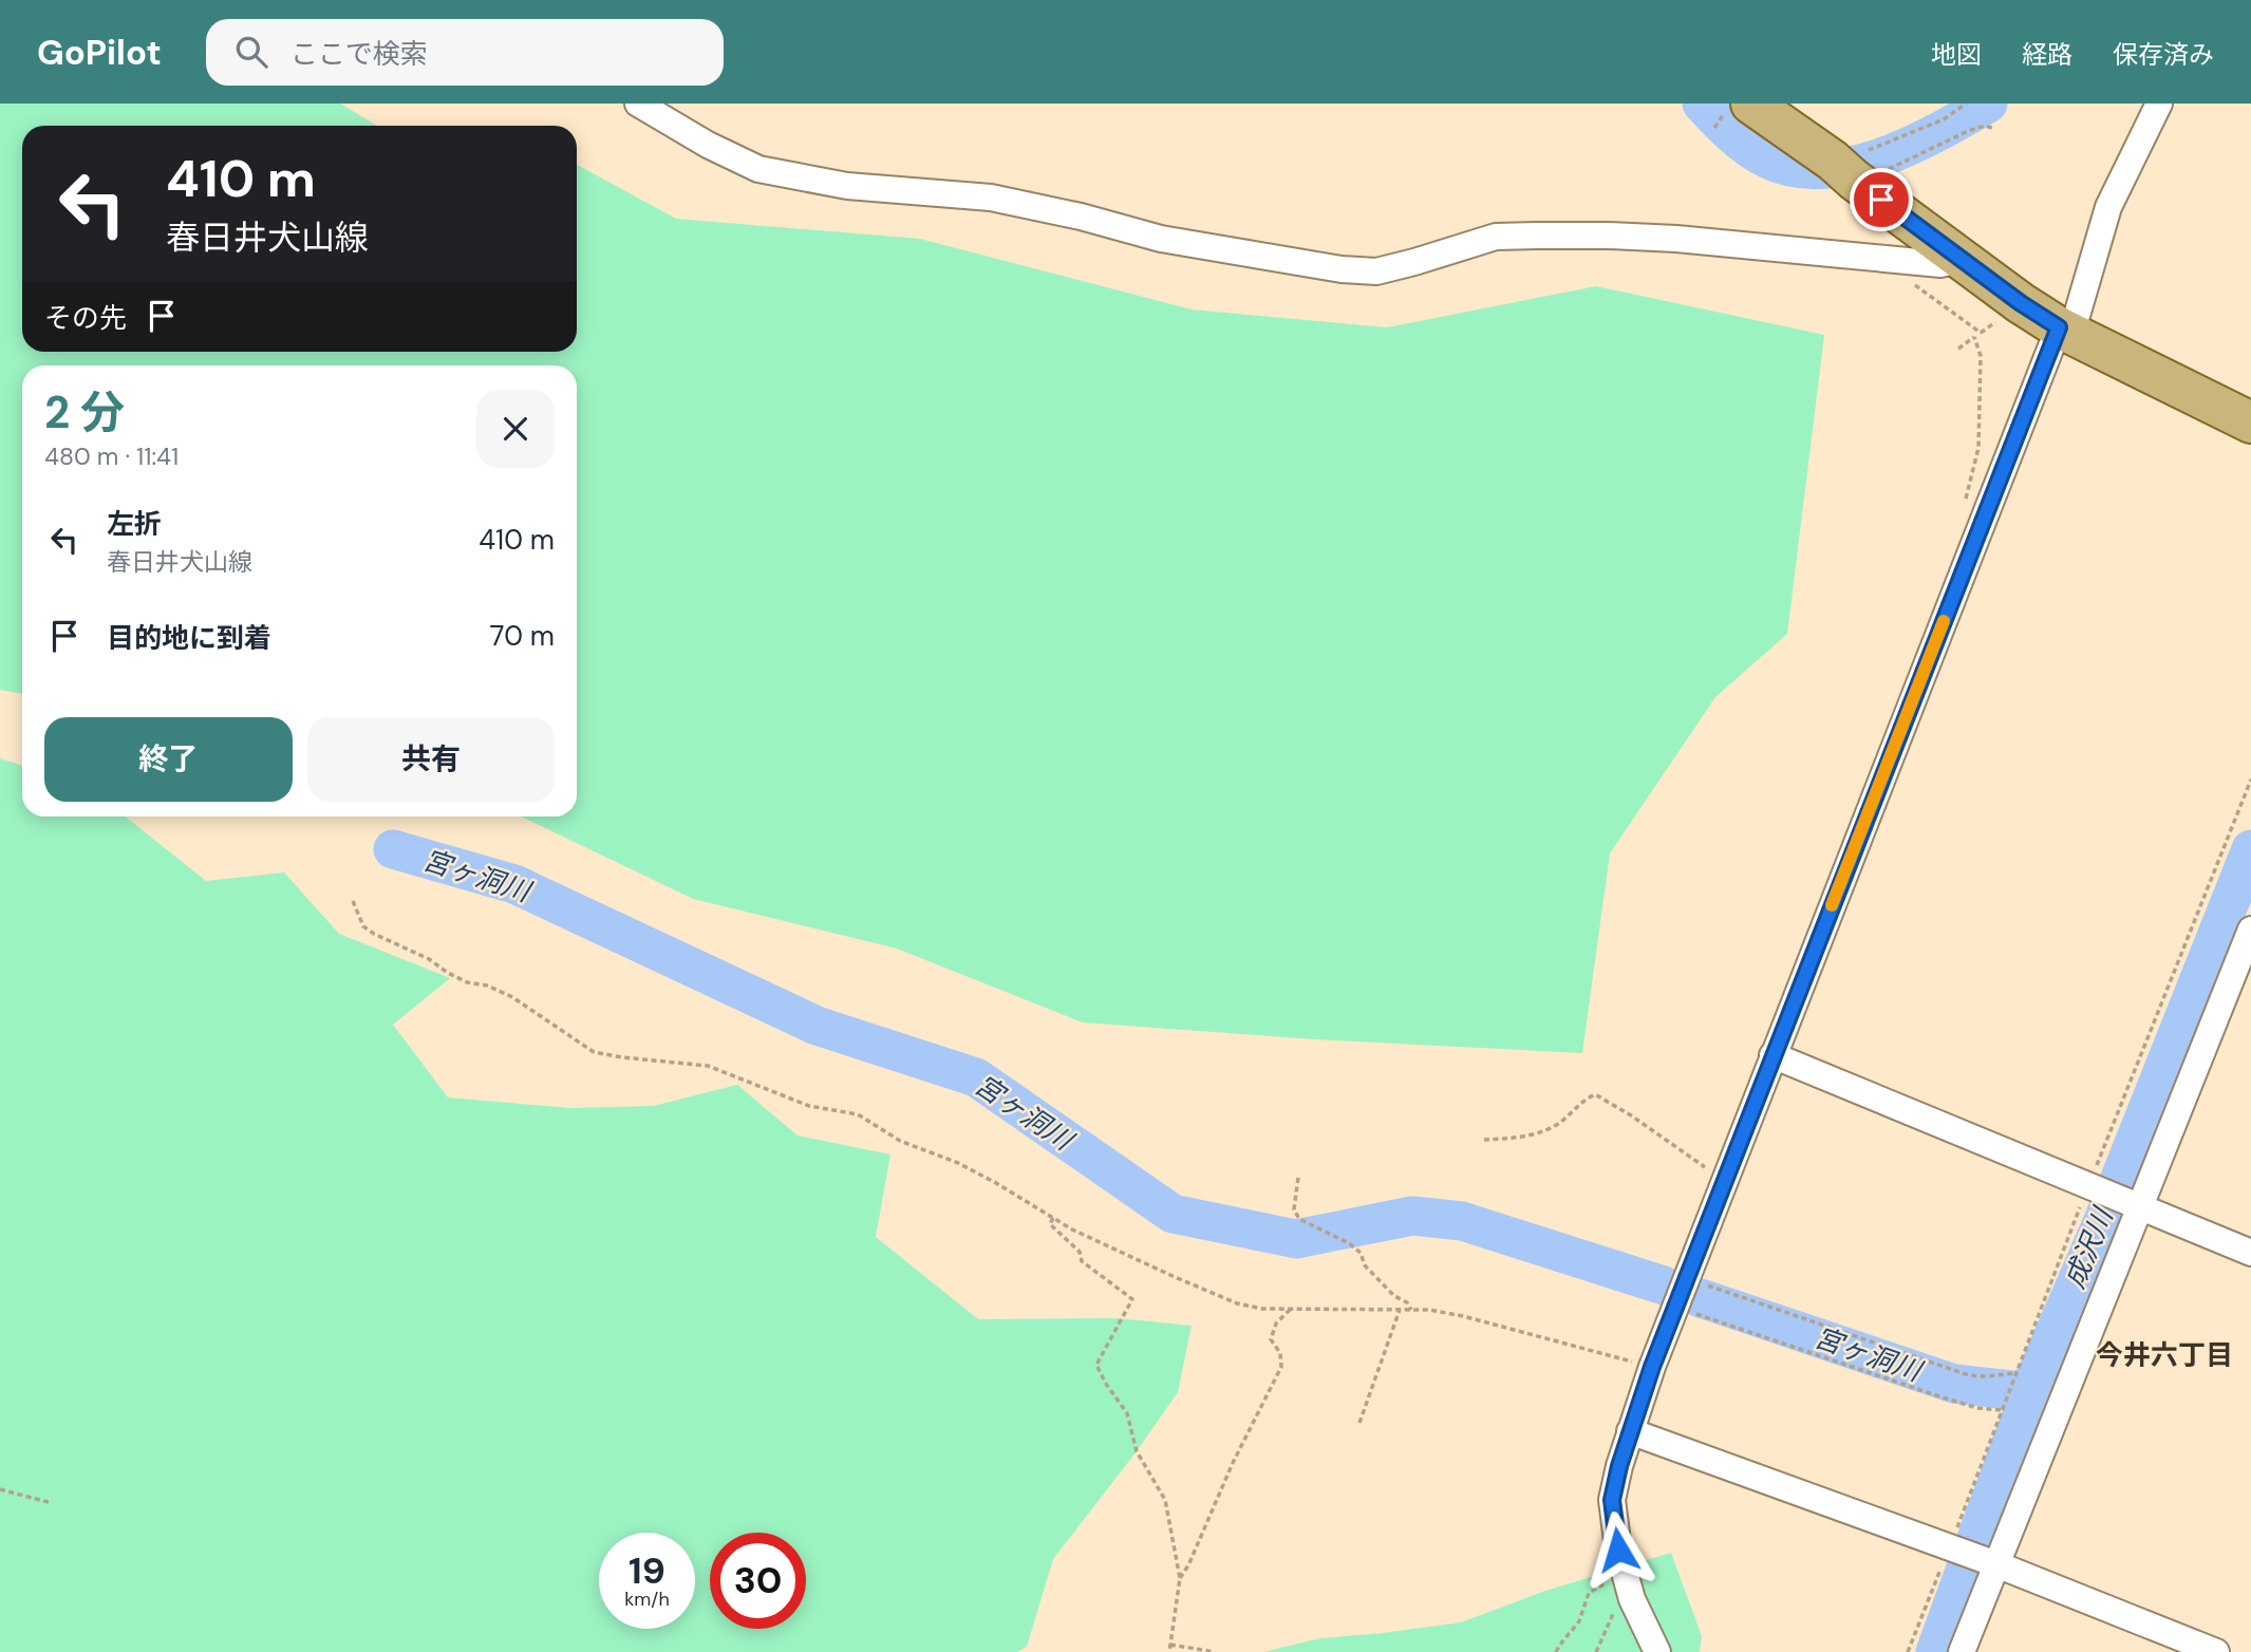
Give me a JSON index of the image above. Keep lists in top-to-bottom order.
{
  "districts": ["今井六丁目"],
  "water": ["宮ヶ洞川", "成沢川"],
  "page": {
    "header": "GoPilot",
    "search": "ここで検索",
    "nav": ["地図", "経路", "保存済み"],
    "turn": ["410 m", "春日井犬山線"],
    "then": "その先",
    "heading": ["2 分", "480 m · 11:41"],
    "list": [
      {
        "name": "左折",
        "note": "春日井犬山線",
        "value": "410 m"
      },
      {
        "name": "目的地に到着",
        "value": "70 m"
      }
    ],
    "buttons": ["終了", "共有"],
    "speed": "19 km/h",
    "limit": "30"
  }
}
